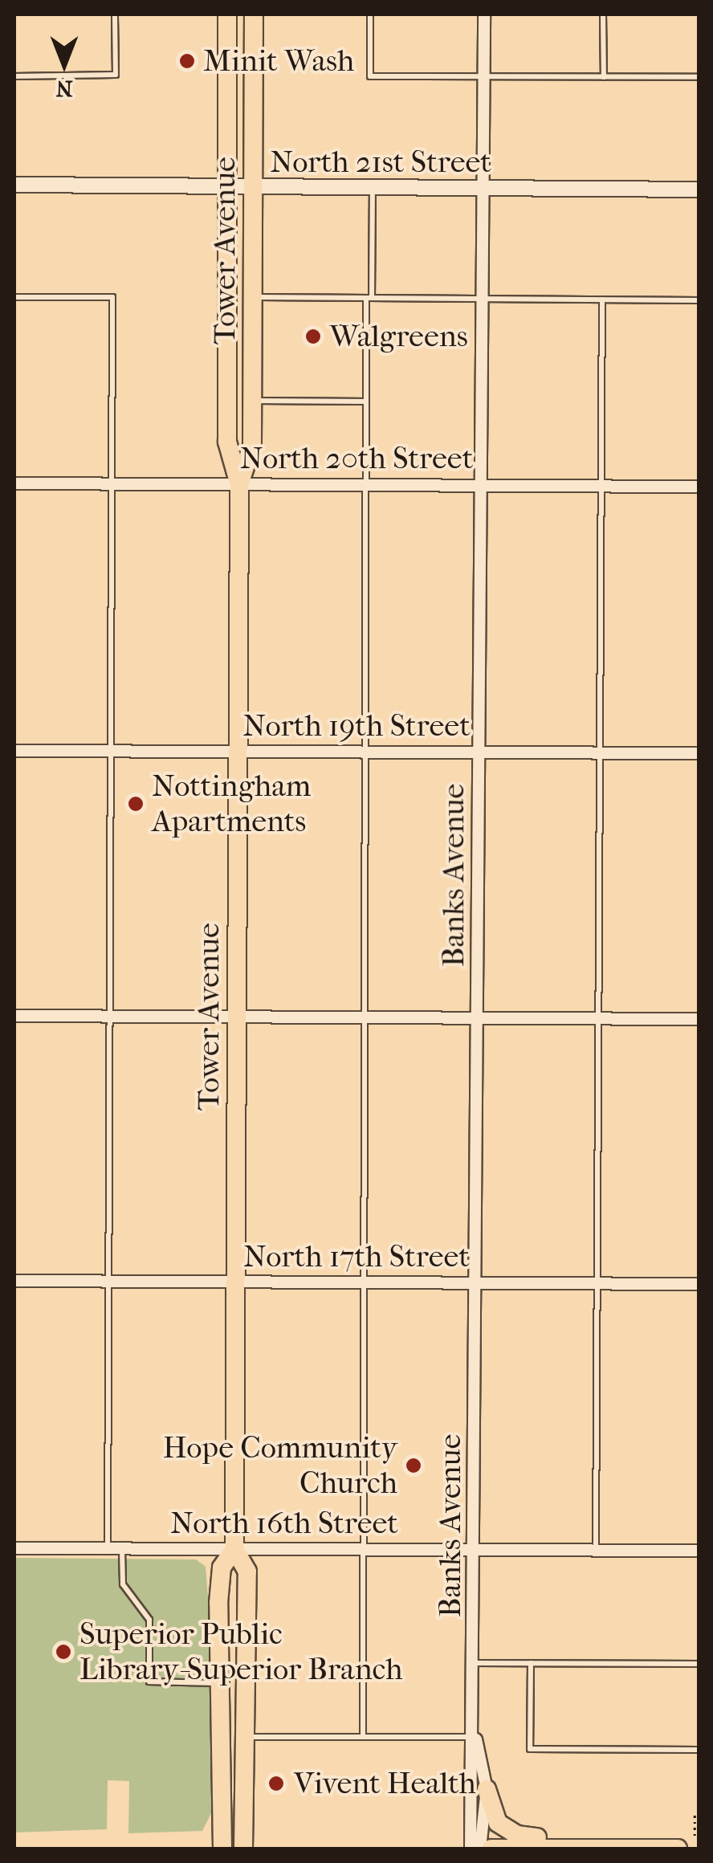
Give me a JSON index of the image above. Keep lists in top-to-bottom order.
{
  "streets": {
    "main road": ["Tower Avenue"],
    "street": [
      "North 21st Street",
      "North 20th Street",
      "North 19th Street",
      "Banks Avenue",
      "North 17th Street",
      "North 16th Street"
    ]
  },
  "crossings": [
    ["North 21st Street", "Tower Avenue"],
    ["North 21st Street", "Banks Avenue"],
    ["Tower Avenue", "North 20th Street"],
    ["Tower Avenue", "North 19th Street"],
    ["Tower Avenue", "North 17th Street"],
    ["Tower Avenue", "North 16th Street"],
    ["North 20th Street", "Banks Avenue"],
    ["North 19th Street", "Banks Avenue"],
    ["Banks Avenue", "North 17th Street"],
    ["Banks Avenue", "North 16th Street"]
  ],
  "places": [
    "Minit Wash",
    "Walgreens",
    "Nottingham Apartments",
    "Hope Community Church",
    "Superior Public Library-Superior Branch",
    "Vivent Health"
  ],
  "north": "bottom"
}
